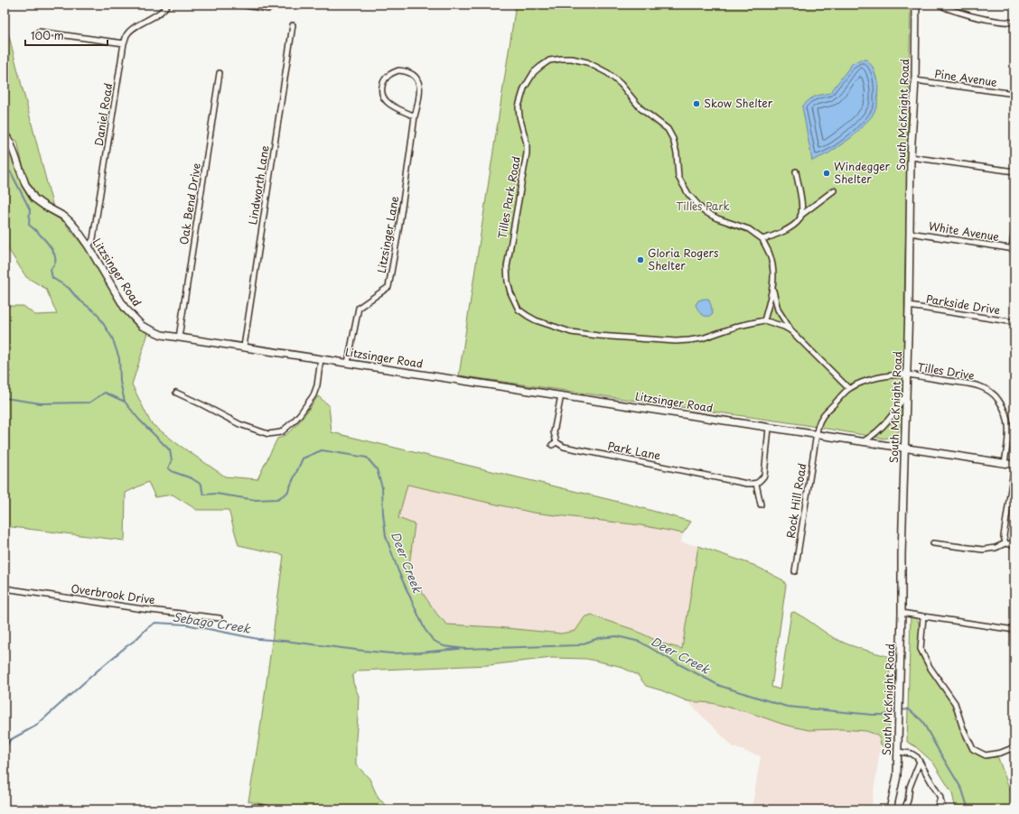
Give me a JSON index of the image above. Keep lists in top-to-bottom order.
{
  "streets": {
    "street": [
      "Pine Avenue",
      "Daniel Road",
      "South McKnight Road",
      "Lindworth Lane",
      "Tilles Park Road",
      "Oak Bend Drive",
      "White Avenue",
      "Litzsinger Lane",
      "Litzsinger Road",
      "Parkside Drive",
      "Tilles Drive",
      "Park Lane",
      "Rock Hill Road",
      "Overbrook Drive"
    ]
  },
  "crossings": [
    ["Pine Avenue", "South McKnight Road"],
    ["Daniel Road", "Litzsinger Road"],
    ["South McKnight Road", "White Avenue"],
    ["South McKnight Road", "Litzsinger Road"],
    ["South McKnight Road", "Parkside Drive"],
    ["South McKnight Road", "Tilles Drive"],
    ["Lindworth Lane", "Litzsinger Road"],
    ["Oak Bend Drive", "Litzsinger Road"],
    ["Litzsinger Lane", "Litzsinger Road"],
    ["Litzsinger Road", "Tilles Drive"],
    ["Litzsinger Road", "Rock Hill Road"]
  ],
  "water": ["Deer Creek", "Sebago Creek"],
  "parks": ["Tilles Park"],
  "places": ["Skow Shelter", "Windegger Shelter", "Gloria Rogers Shelter"],
  "scale_bar": "100 m"
}
